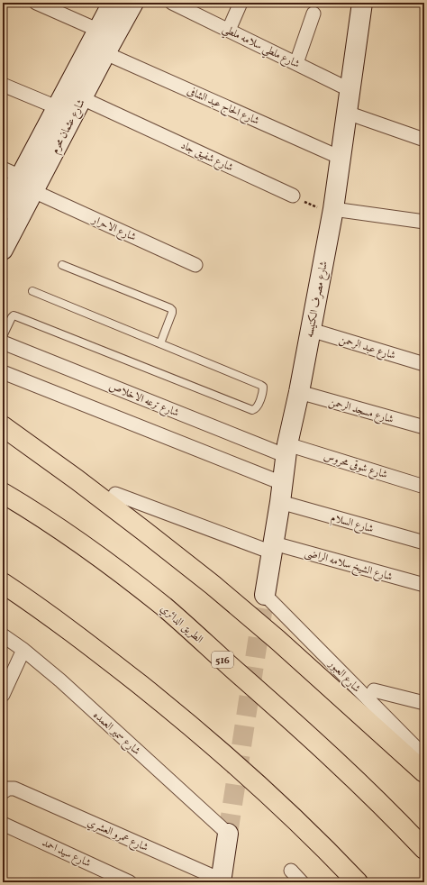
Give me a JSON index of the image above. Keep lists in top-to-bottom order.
{
  "streets": {
    "highway": ["الطريق الدائري", "516"],
    "street": [
      "شارع ملطي سلامه ملطي",
      "شارع الحاج عبد الشافى",
      "شارع عثمان محرم",
      "شارع شفيق جاد",
      "شارع الاحرار",
      "شارع مصرف الكنيسه",
      "شارع عبد الرحمن",
      "شارع ترعه الاخلاص",
      "شارع مسجد الرحمن",
      "شارع شوقى محروس",
      "شارع السلام",
      "شارع الشيخ سلامه الراضى",
      "شارع العبور",
      "شارع سمير العمده",
      "شارع عمرو العشري",
      "شارع سيد احمد"
    ]
  },
  "crossings": [
    ["شارع ملطي سلامه ملطي", "شارع مصرف الكنيسه"],
    ["شارع الحاج عبد الشافى", "شارع عثمان محرم"],
    ["شارع الحاج عبد الشافى", "شارع مصرف الكنيسه"],
    ["شارع عثمان محرم", "شارع شفيق جاد"],
    ["شارع عثمان محرم", "شارع الاحرار"],
    ["شارع مصرف الكنيسه", "شارع عبد الرحمن"],
    ["شارع مصرف الكنيسه", "شارع ترعه الاخلاص"],
    ["شارع مصرف الكنيسه", "شارع مسجد الرحمن"],
    ["شارع مصرف الكنيسه", "شارع شوقى محروس"],
    ["شارع مصرف الكنيسه", "شارع السلام"],
    ["شارع مصرف الكنيسه", "شارع الشيخ سلامه الراضى"],
    ["شارع مصرف الكنيسه", "شارع العبور"],
    ["شارع ترعه الاخلاص", "شارع شوقى محروس"]
  ]
}
